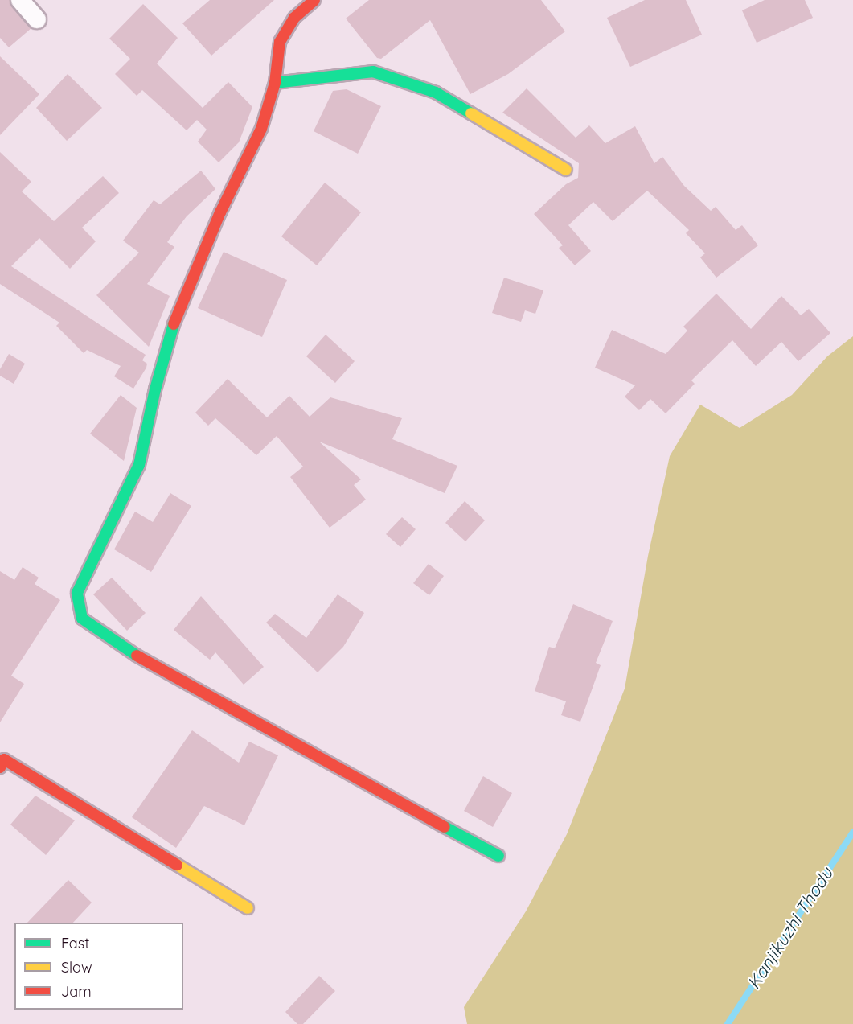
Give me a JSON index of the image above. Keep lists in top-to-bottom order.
{
  "water": ["Kanjikuzhi Thodu"],
  "legend": ["Fast", "Slow", "Jam"]
}
